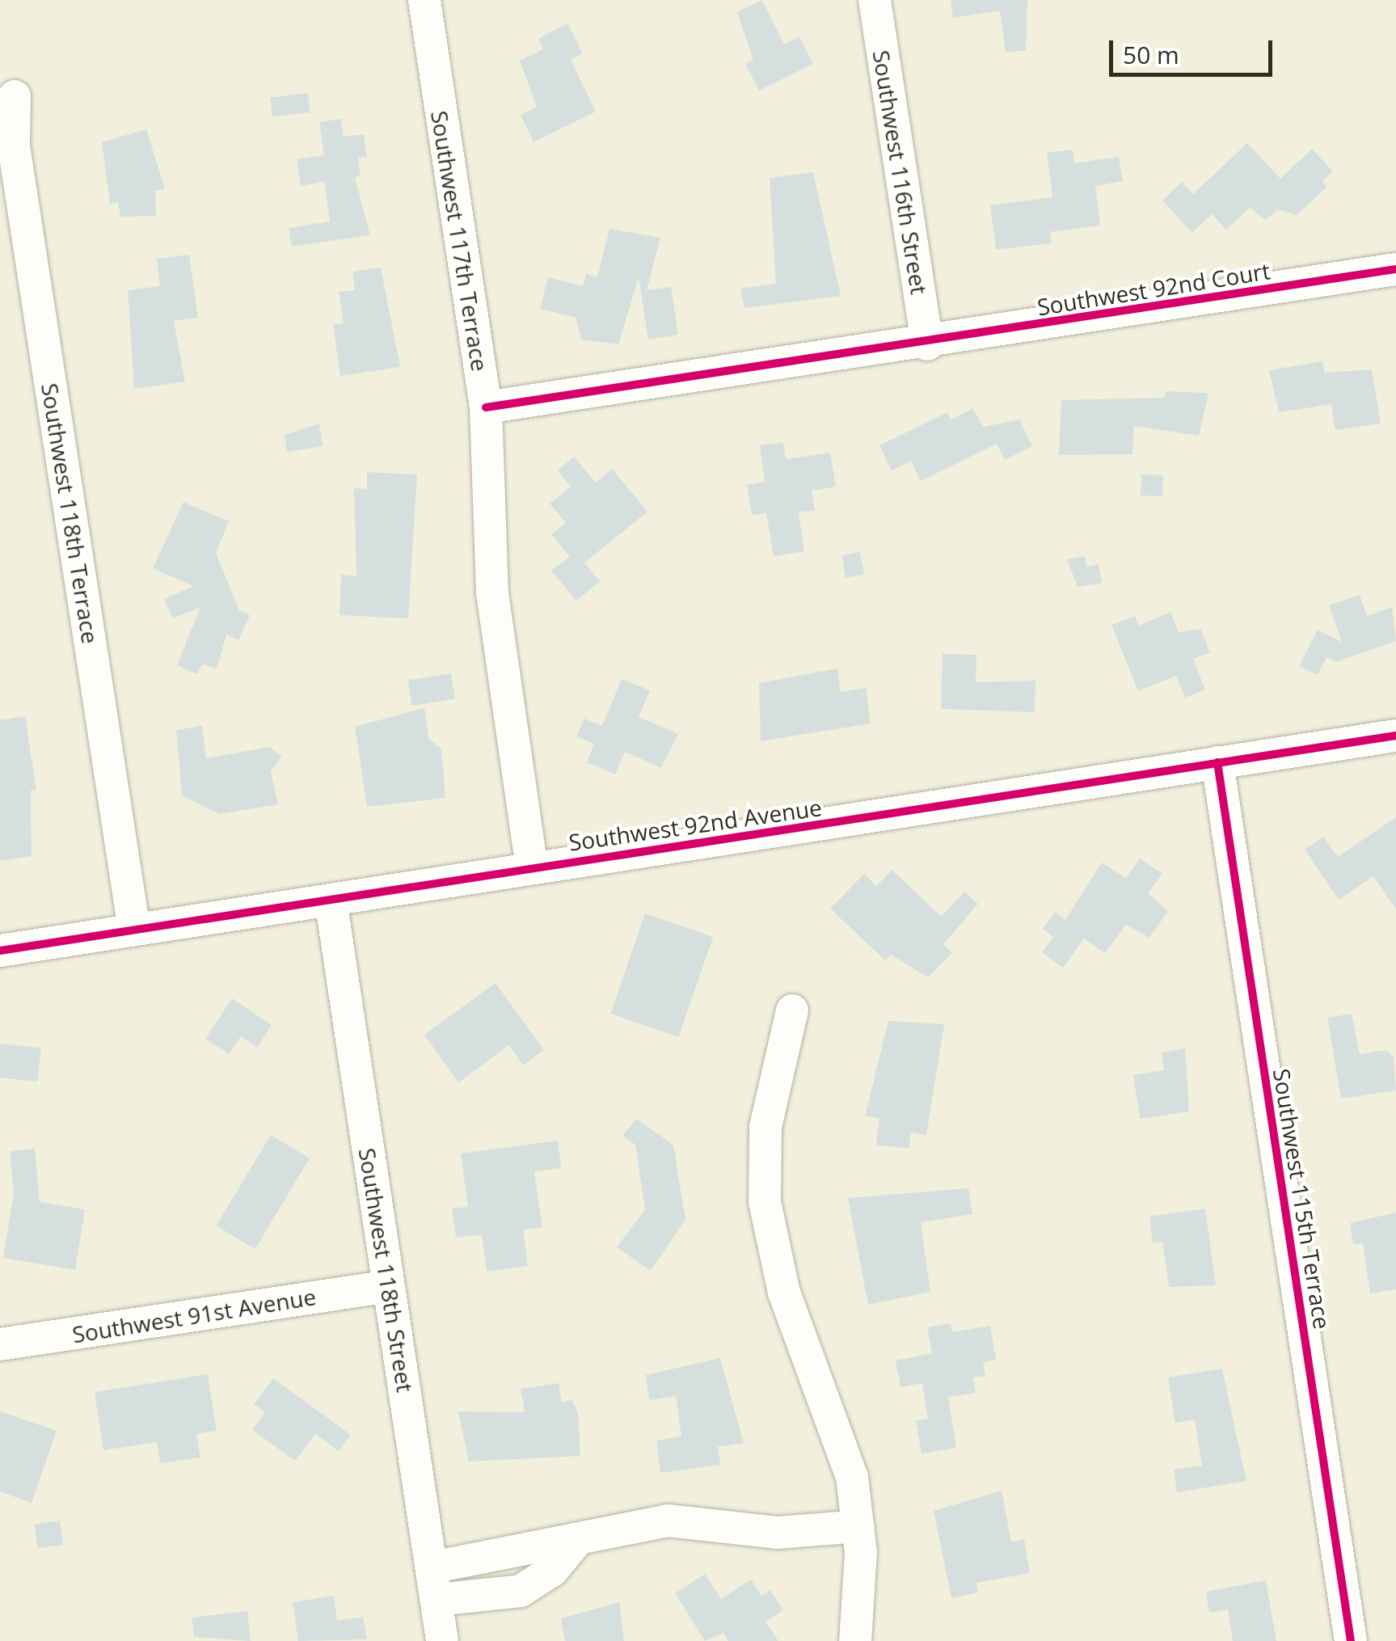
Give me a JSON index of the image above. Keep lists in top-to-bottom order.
{
  "streets": {
    "street": [
      "Southwest 116th Street",
      "Southwest 117th Terrace",
      "Southwest 92nd Court",
      "Southwest 118th Terrace",
      "Southwest 92nd Avenue",
      "Southwest 115th Terrace",
      "Southwest 118th Street",
      "Southwest 91st Avenue"
    ]
  },
  "crossings": [
    ["Southwest 116th Street", "Southwest 92nd Court"],
    ["Southwest 117th Terrace", "Southwest 92nd Court"],
    ["Southwest 117th Terrace", "Southwest 92nd Avenue"],
    ["Southwest 118th Terrace", "Southwest 92nd Avenue"],
    ["Southwest 92nd Avenue", "Southwest 115th Terrace"],
    ["Southwest 92nd Avenue", "Southwest 118th Street"],
    ["Southwest 118th Street", "Southwest 91st Avenue"]
  ],
  "scale_bar": "50 m"
}
